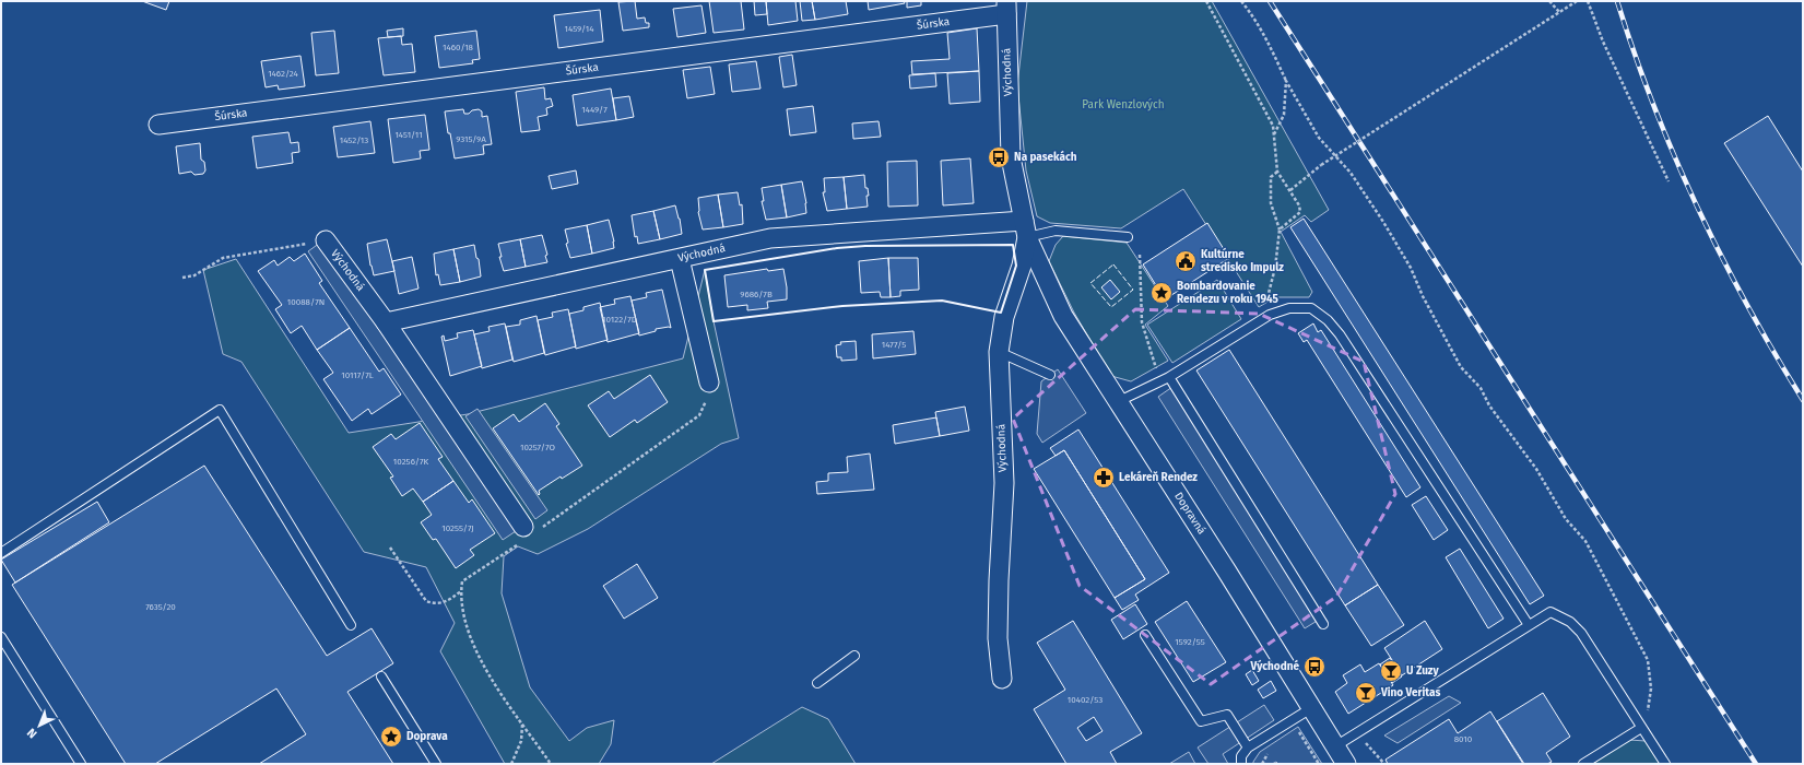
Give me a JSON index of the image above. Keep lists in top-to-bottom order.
{
  "streets": {
    "street": ["Šúrska", "Východná", "Dopravná"]
  },
  "crossings": [
    ["Šúrska", "Východná"],
    ["Východná", "Dopravná"]
  ],
  "parks": ["Park Wenzlových"],
  "places": {
    "bus stop": ["Na pasekách", "Východné"],
    "public building": ["Kultúrne stredisko Impulz"],
    "place": ["Bombardovanie Rendezu v roku 1945", "Doprava"],
    "pharmacy": ["Lekáreň Rendez"],
    "bar": ["U Zuzy", "Vino Veritas"]
  },
  "house_numbers": [
    "1459/14",
    "1460/18",
    "1462/24",
    "1449/7",
    "1451/11",
    "9315/9A",
    "1452/13",
    "9686/7B",
    "10088/7N",
    "10122/7D",
    "1477/5",
    "10117/7L",
    "10257/7O",
    "10256/7K",
    "10255/7J",
    "7635/20",
    "1592/55",
    "10402/53",
    "8010"
  ],
  "north": "bottom left"
}
